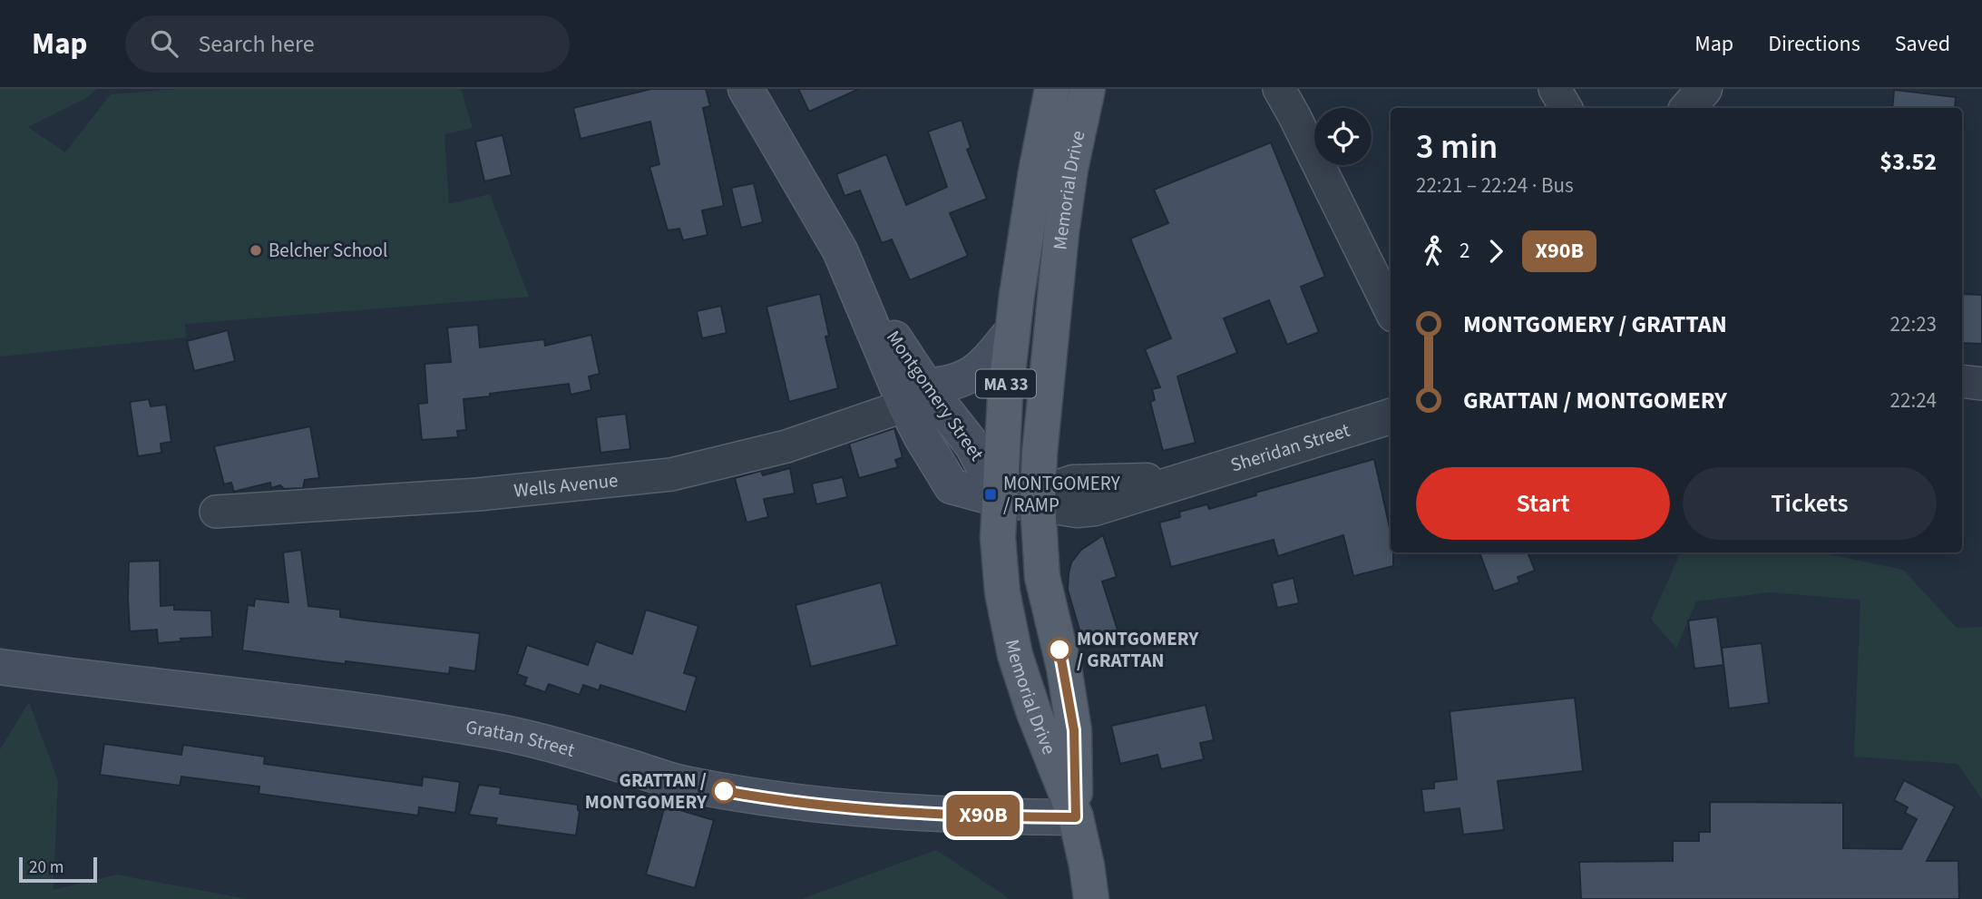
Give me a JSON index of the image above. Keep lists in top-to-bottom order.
{
  "streets": {
    "main road": [
      "Memorial Drive",
      "MA 33",
      "Montgomery Street",
      "Grattan Street"
    ],
    "street": ["Sheridan Street", "Wells Avenue"]
  },
  "crossings": [
    ["Memorial Drive", "Montgomery Street"],
    ["Memorial Drive", "Sheridan Street"],
    ["Memorial Drive", "Grattan Street"],
    ["Montgomery Street", "Wells Avenue"]
  ],
  "places": {
    "other": ["Belcher School", "MONTGOMERY / GRATTAN", "GRATTAN / MONTGOMERY"],
    "transit": ["MONTGOMERY / RAMP"]
  },
  "lines": ["bus line X90B"],
  "scale_bar": "20 m",
  "page": {
    "header": "Map",
    "search": "Search here",
    "nav": ["Map", "Directions", "Saved"],
    "on_map": "X90B",
    "heading": ["3 min", "22:21 – 22:24 · Bus", "$3.52"],
    "legs": ["2", "X90B"],
    "list": [
      {
        "name": "MONTGOMERY / GRATTAN",
        "value": "22:23"
      },
      {
        "name": "GRATTAN / MONTGOMERY",
        "value": "22:24"
      }
    ],
    "buttons": ["Start", "Tickets"],
    "scale": "20 m"
  }
}
